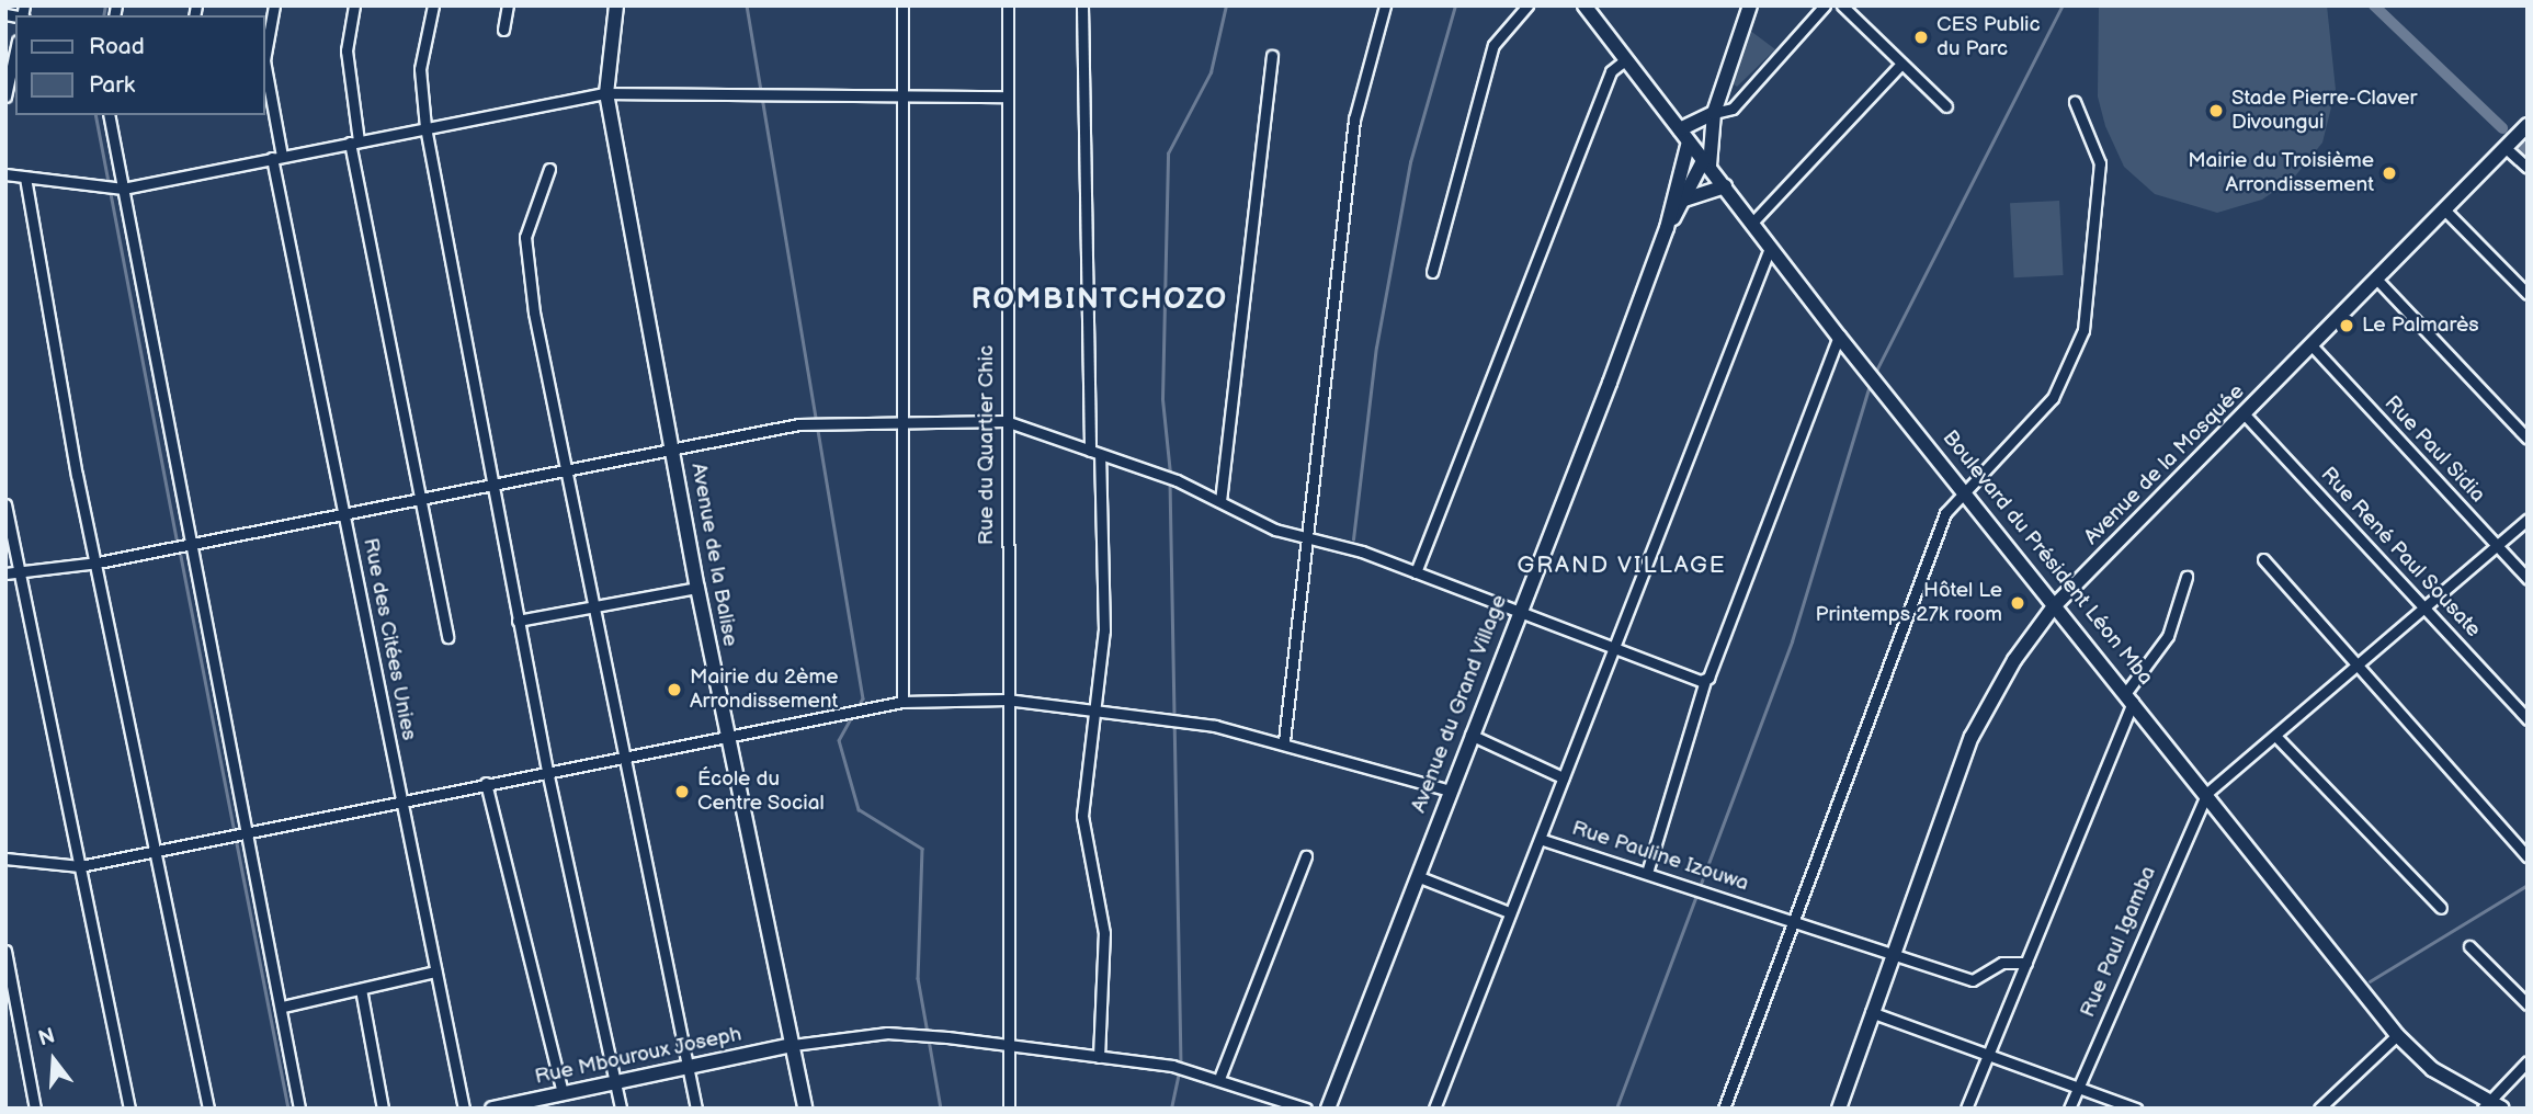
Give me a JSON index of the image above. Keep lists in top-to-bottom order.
{
  "streets": {
    "street": [
      "Rue du Quartier Chic",
      "Rue Paul Sidia",
      "Avenue de la Mosquée",
      "Rue René Paul Sousate",
      "Avenue de la Balise",
      "Boulevard du Président Léon Mba",
      "Rue des Citées Unies",
      "Avenue du Grand Village",
      "Rue Pauline Izouwa",
      "Rue Paul Igamba",
      "Rue Mbouroux Joseph"
    ]
  },
  "crossings": [
    ["Rue Paul Sidia", "Avenue de la Mosquée"],
    ["Avenue de la Mosquée", "Rue René Paul Sousate"],
    ["Avenue de la Mosquée", "Boulevard du Président Léon Mba"],
    ["Avenue de la Mosquée", "Rue Pauline Izouwa"],
    ["Avenue de la Balise", "Rue Mbouroux Joseph"],
    ["Boulevard du Président Léon Mba", "Avenue du Grand Village"],
    ["Boulevard du Président Léon Mba", "Rue Paul Igamba"]
  ],
  "districts": ["ROMBINTCHOZO", "GRAND VILLAGE"],
  "places": [
    "CES Public du Parc",
    "Stade Pierre-Claver Divoungui",
    "Mairie du Troisième Arrondissement",
    "Le Palmarès",
    "Hôtel Le Printemps 27k room",
    "Mairie du 2ème Arrondissement",
    "École du Centre Social"
  ],
  "legend": ["Road", "Park"],
  "north": "top"
}
